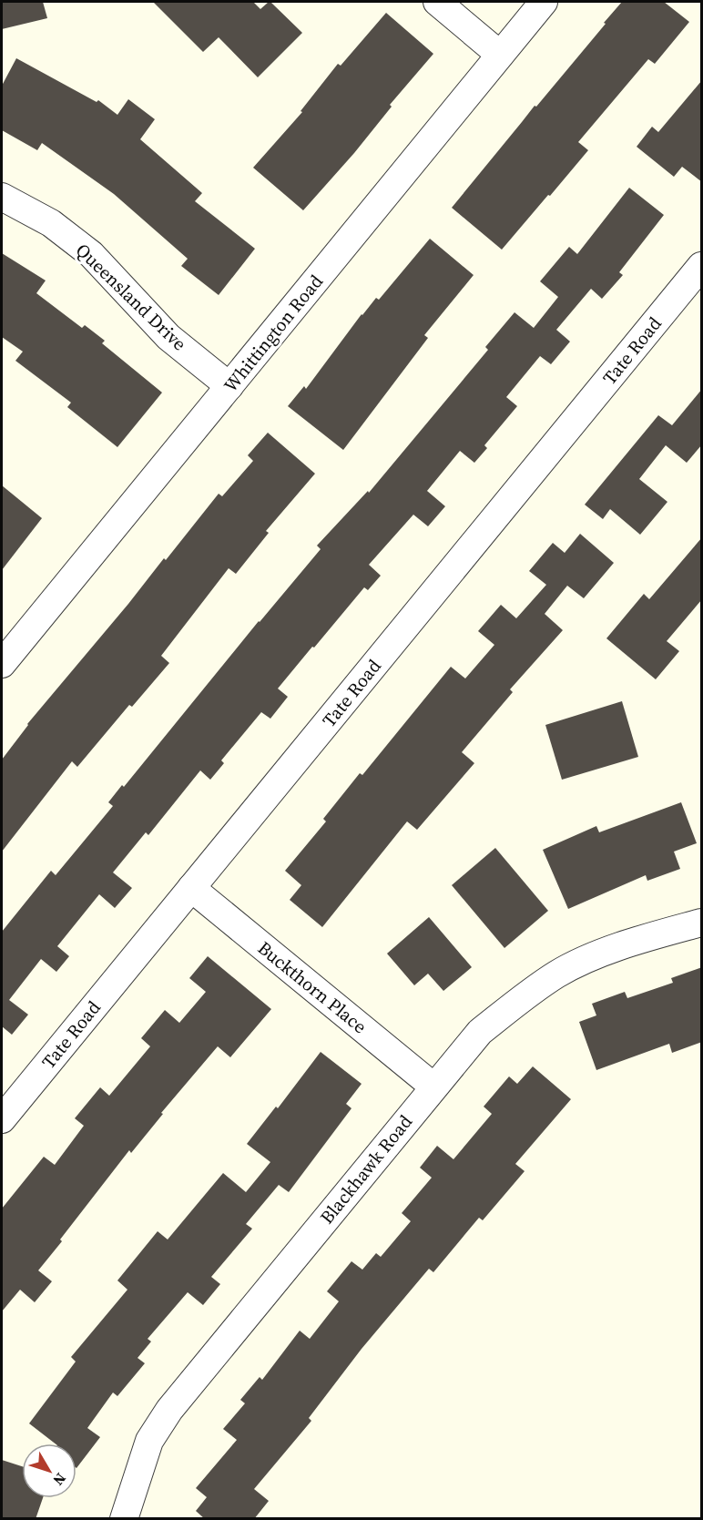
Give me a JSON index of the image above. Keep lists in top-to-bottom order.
{
  "streets": {
    "street": [
      "Queensland Drive",
      "Whittington Road",
      "Tate Road",
      "Buckthorn Place",
      "Blackhawk Road"
    ]
  },
  "crossings": [
    ["Queensland Drive", "Whittington Road"],
    ["Tate Road", "Buckthorn Place"],
    ["Buckthorn Place", "Blackhawk Road"]
  ],
  "north": "bottom right"
}
